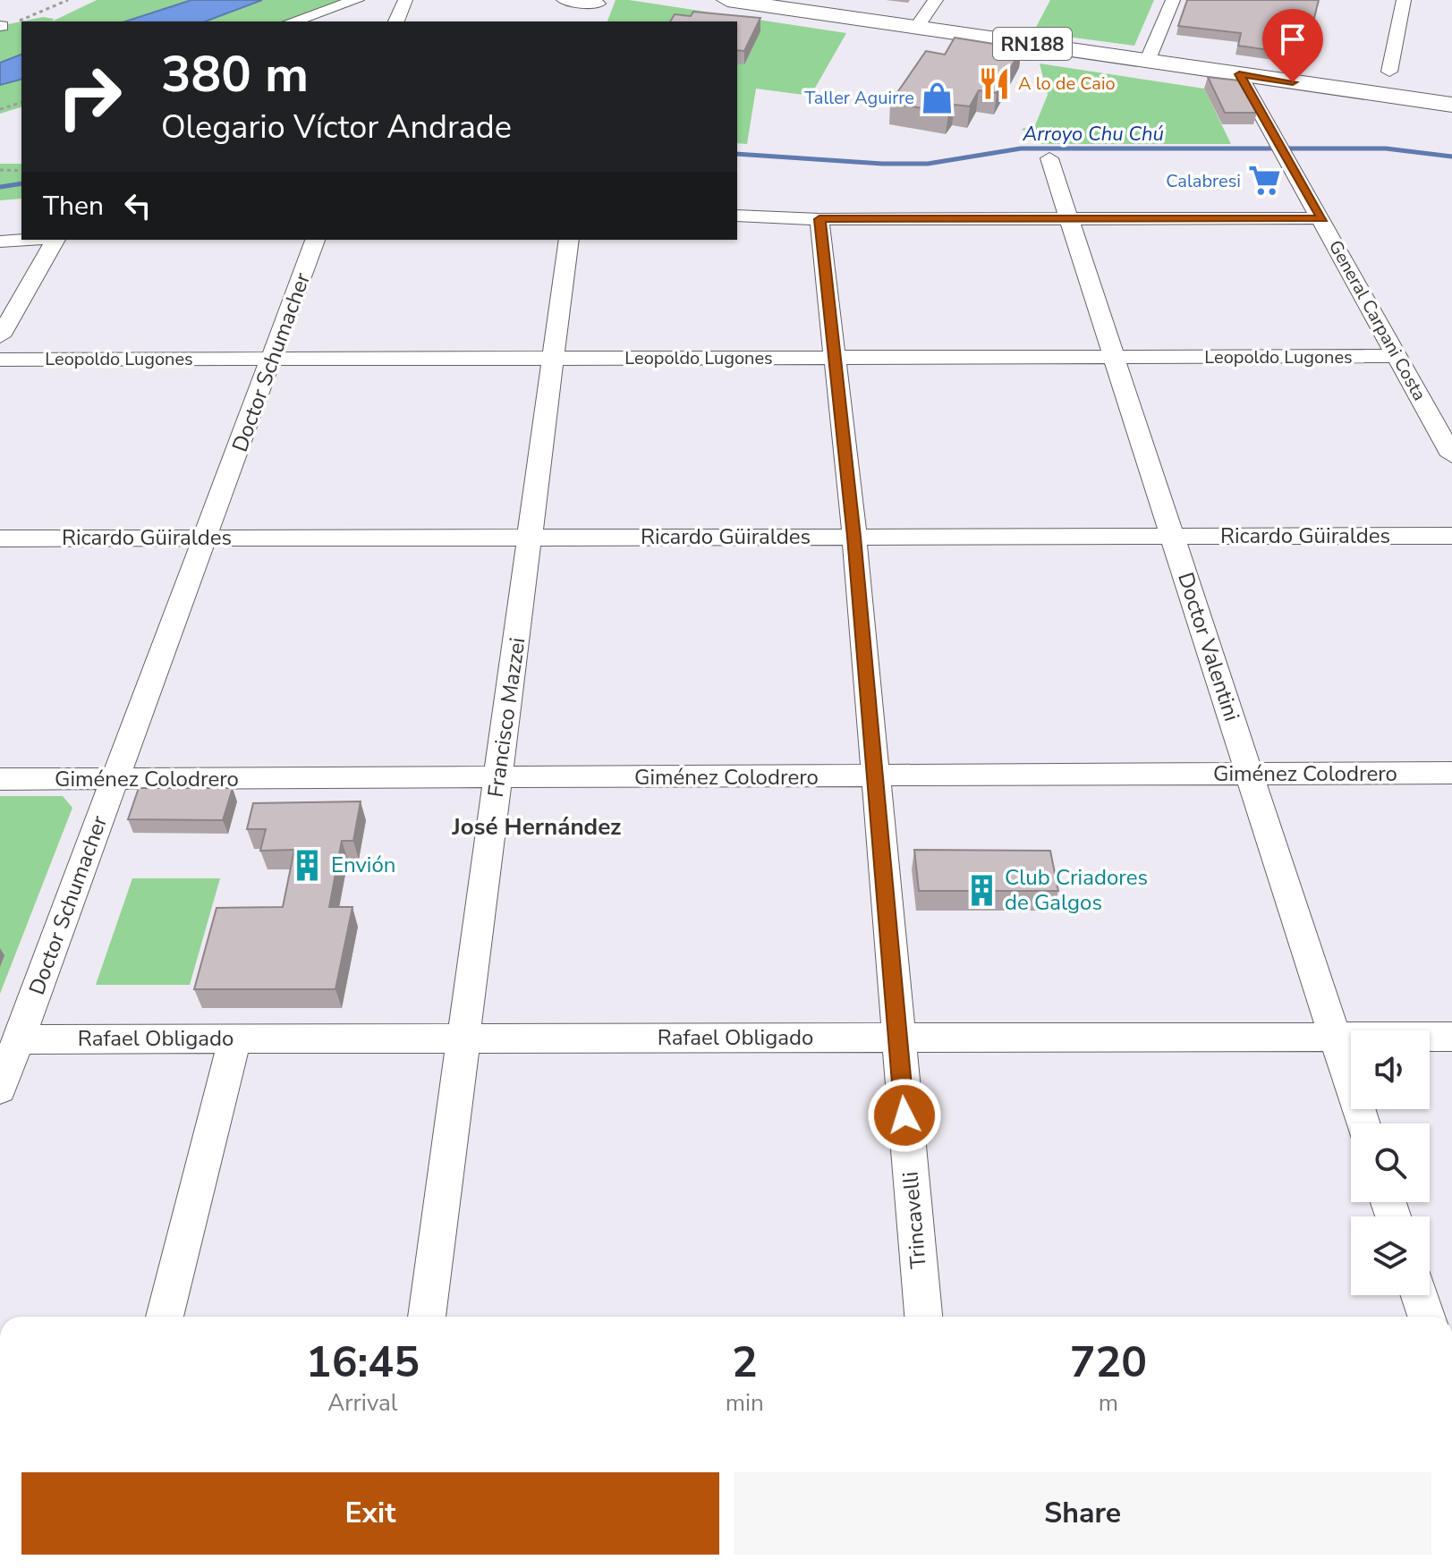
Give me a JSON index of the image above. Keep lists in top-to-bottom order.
{
  "streets": {
    "highway": ["RN188"],
    "street": [
      "General Carpani Costa",
      "Leopoldo Lugones",
      "Doctor Schumacher",
      "Ricardo Güiraldes",
      "Doctor Valentini",
      "Francisco Mazzei",
      "Giménez Colodrero",
      "Rafael Obligado",
      "Trincavelli"
    ]
  },
  "crossings": [
    ["RN188", "General Carpani Costa"],
    ["General Carpani Costa", "Leopoldo Lugones"],
    ["Leopoldo Lugones", "Doctor Schumacher"],
    ["Leopoldo Lugones", "Doctor Valentini"],
    ["Leopoldo Lugones", "Francisco Mazzei"],
    ["Leopoldo Lugones", "Trincavelli"],
    ["Doctor Schumacher", "Ricardo Güiraldes"],
    ["Doctor Schumacher", "Giménez Colodrero"],
    ["Doctor Schumacher", "Rafael Obligado"],
    ["Ricardo Güiraldes", "Doctor Valentini"],
    ["Ricardo Güiraldes", "Francisco Mazzei"],
    ["Ricardo Güiraldes", "Trincavelli"],
    ["Doctor Valentini", "Giménez Colodrero"],
    ["Doctor Valentini", "Rafael Obligado"],
    ["Francisco Mazzei", "Giménez Colodrero"],
    ["Francisco Mazzei", "Rafael Obligado"],
    ["Giménez Colodrero", "Trincavelli"],
    ["Rafael Obligado", "Trincavelli"]
  ],
  "districts": ["José Hernández"],
  "water": ["Arroyo Chu Chú"],
  "places": {
    "restaurant": ["A lo de Caio"],
    "shop": ["Taller Aguirre"],
    "supermarket": ["Calabresi"],
    "building": ["Envión", "Club Criadores de Galgos"]
  },
  "page": {
    "turn": ["380 m", "Olegario Víctor Andrade"],
    "then": "Then",
    "eta": [
      "16:45",
      "Arrival",
      "2",
      "min",
      "720",
      "m"
    ],
    "buttons": ["Exit", "Share"]
  }
}
